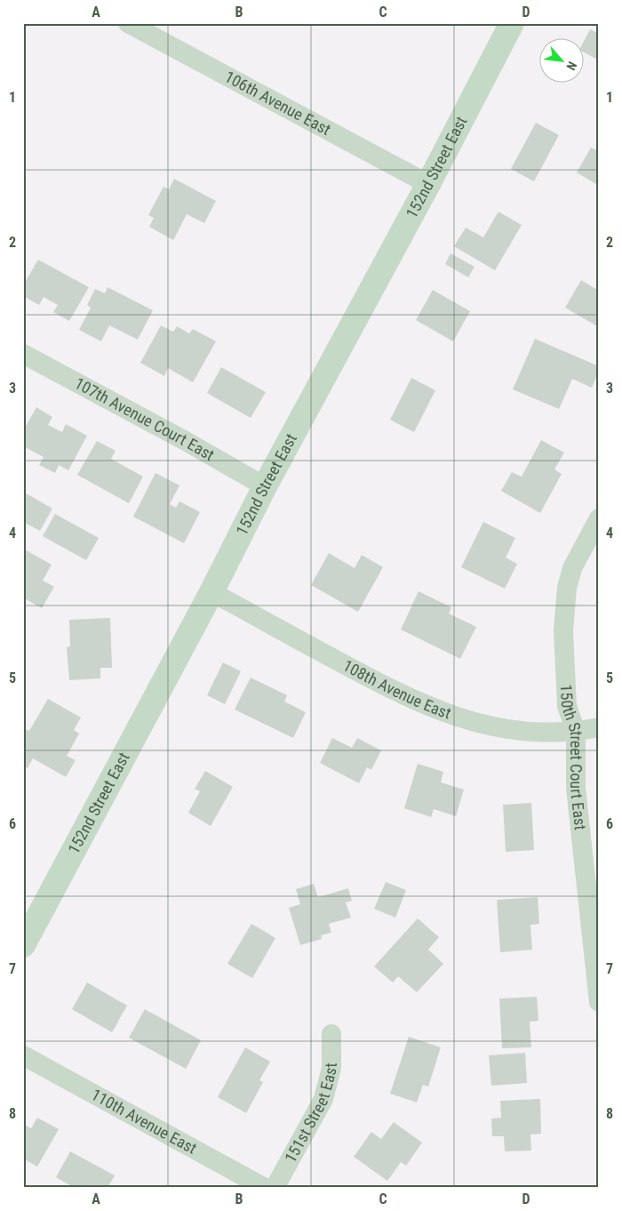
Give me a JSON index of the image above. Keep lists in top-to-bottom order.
{
  "streets": {
    "main road": ["152nd Street East"],
    "street": [
      "106th Avenue East",
      "107th Avenue Court East",
      "108th Avenue East",
      "150th Street Court East",
      "151st Street East",
      "110th Avenue East"
    ]
  },
  "crossings": [
    ["106th Avenue East", "152nd Street East"],
    ["152nd Street East", "107th Avenue Court East"],
    ["152nd Street East", "108th Avenue East"],
    ["108th Avenue East", "150th Street Court East"]
  ],
  "north": "bottom right",
  "grid": {
    "columns": [
      "A",
      "B",
      "C",
      "D"
    ],
    "rows": [
      "1",
      "2",
      "3",
      "4",
      "5",
      "6",
      "7",
      "8"
    ]
  }
}
